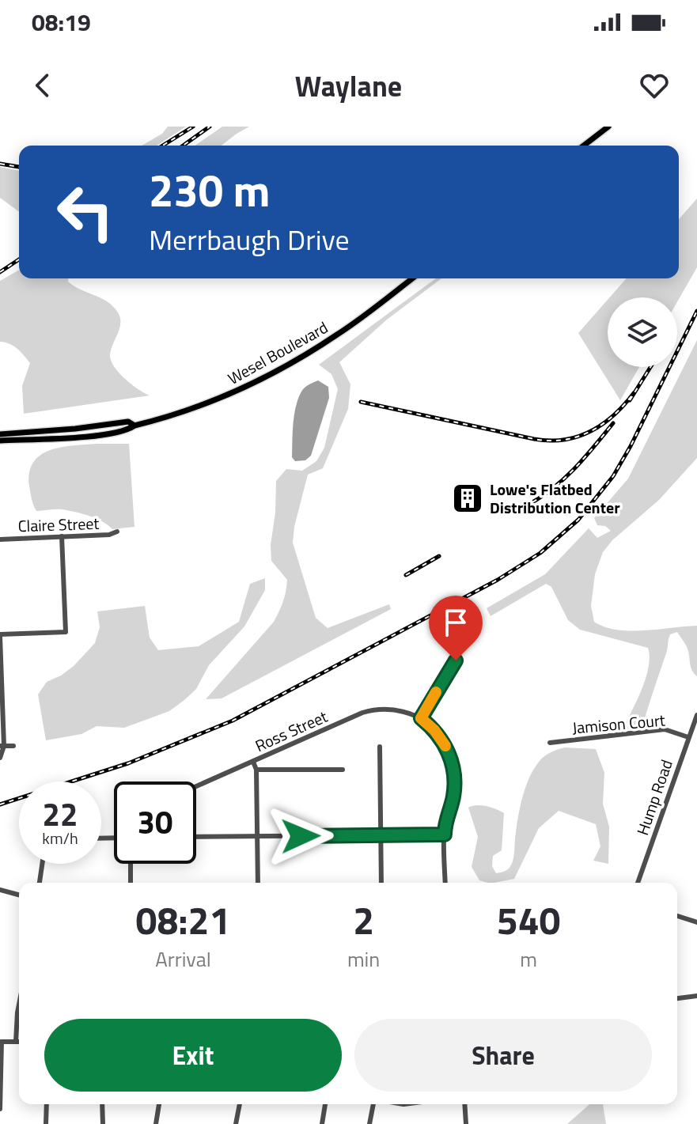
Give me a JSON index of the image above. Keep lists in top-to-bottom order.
{
  "streets": {
    "main road": ["Wesel Boulevard"],
    "street": [
      "Claire Street",
      "Jamison Court",
      "Ross Street",
      "Hump Road"
    ]
  },
  "crossings": [
    ["Jamison Court", "Hump Road"]
  ],
  "places": {
    "building": ["Lowe's Flatbed Distribution Center"]
  },
  "page": {
    "status": "08:19",
    "header": "Waylane",
    "turn": ["230 m", "Merrbaugh Drive"],
    "speed": "22 km/h",
    "limit": "30",
    "eta": [
      "08:21",
      "Arrival",
      "2",
      "min",
      "540",
      "m"
    ],
    "buttons": ["Exit", "Share"]
  }
}
